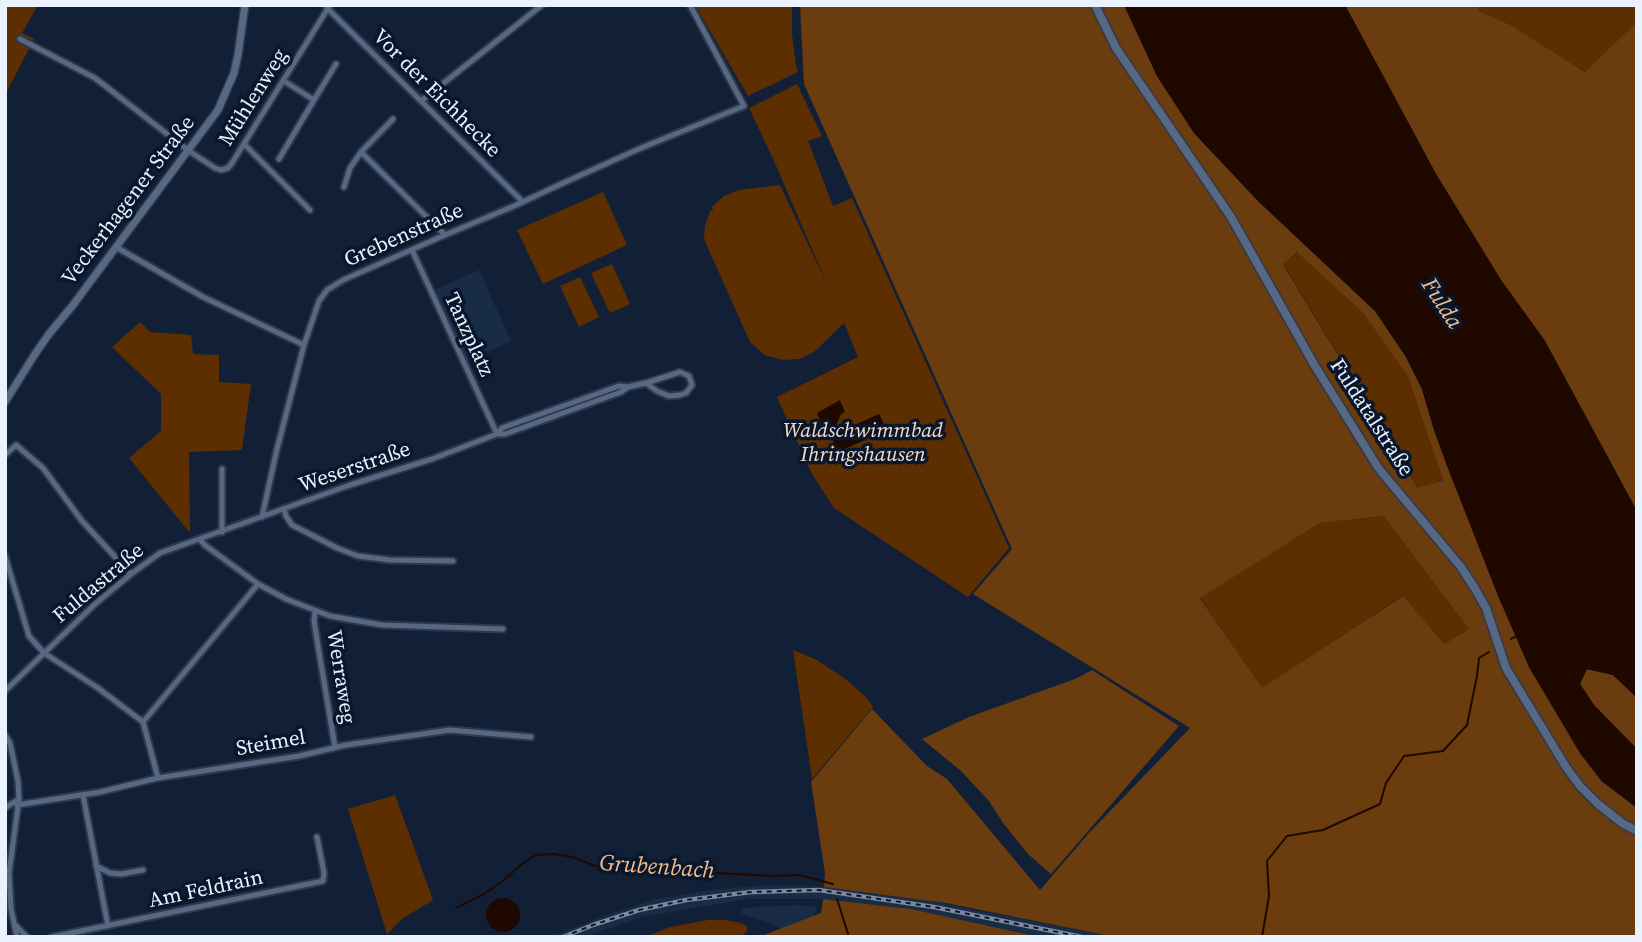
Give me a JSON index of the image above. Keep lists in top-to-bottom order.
{
  "streets": {
    "main road": ["Fuldatalstraße"],
    "street": [
      "Vor der Eichhecke",
      "Mühlenweg",
      "Veckerhagener Straße",
      "Grebenstraße",
      "Tanzplatz",
      "Weserstraße",
      "Fuldastraße",
      "Werraweg",
      "Steimel",
      "Am Feldrain"
    ]
  },
  "crossings": [
    ["Vor der Eichhecke", "Mühlenweg"],
    ["Vor der Eichhecke", "Grebenstraße"],
    ["Mühlenweg", "Veckerhagener Straße"],
    ["Grebenstraße", "Tanzplatz"],
    ["Grebenstraße", "Weserstraße"],
    ["Tanzplatz", "Weserstraße"],
    ["Weserstraße", "Fuldastraße"],
    ["Werraweg", "Steimel"]
  ],
  "water": ["Fulda", "Grubenbach"],
  "parks": ["Waldschwimmbad Ihringshausen"]
}
